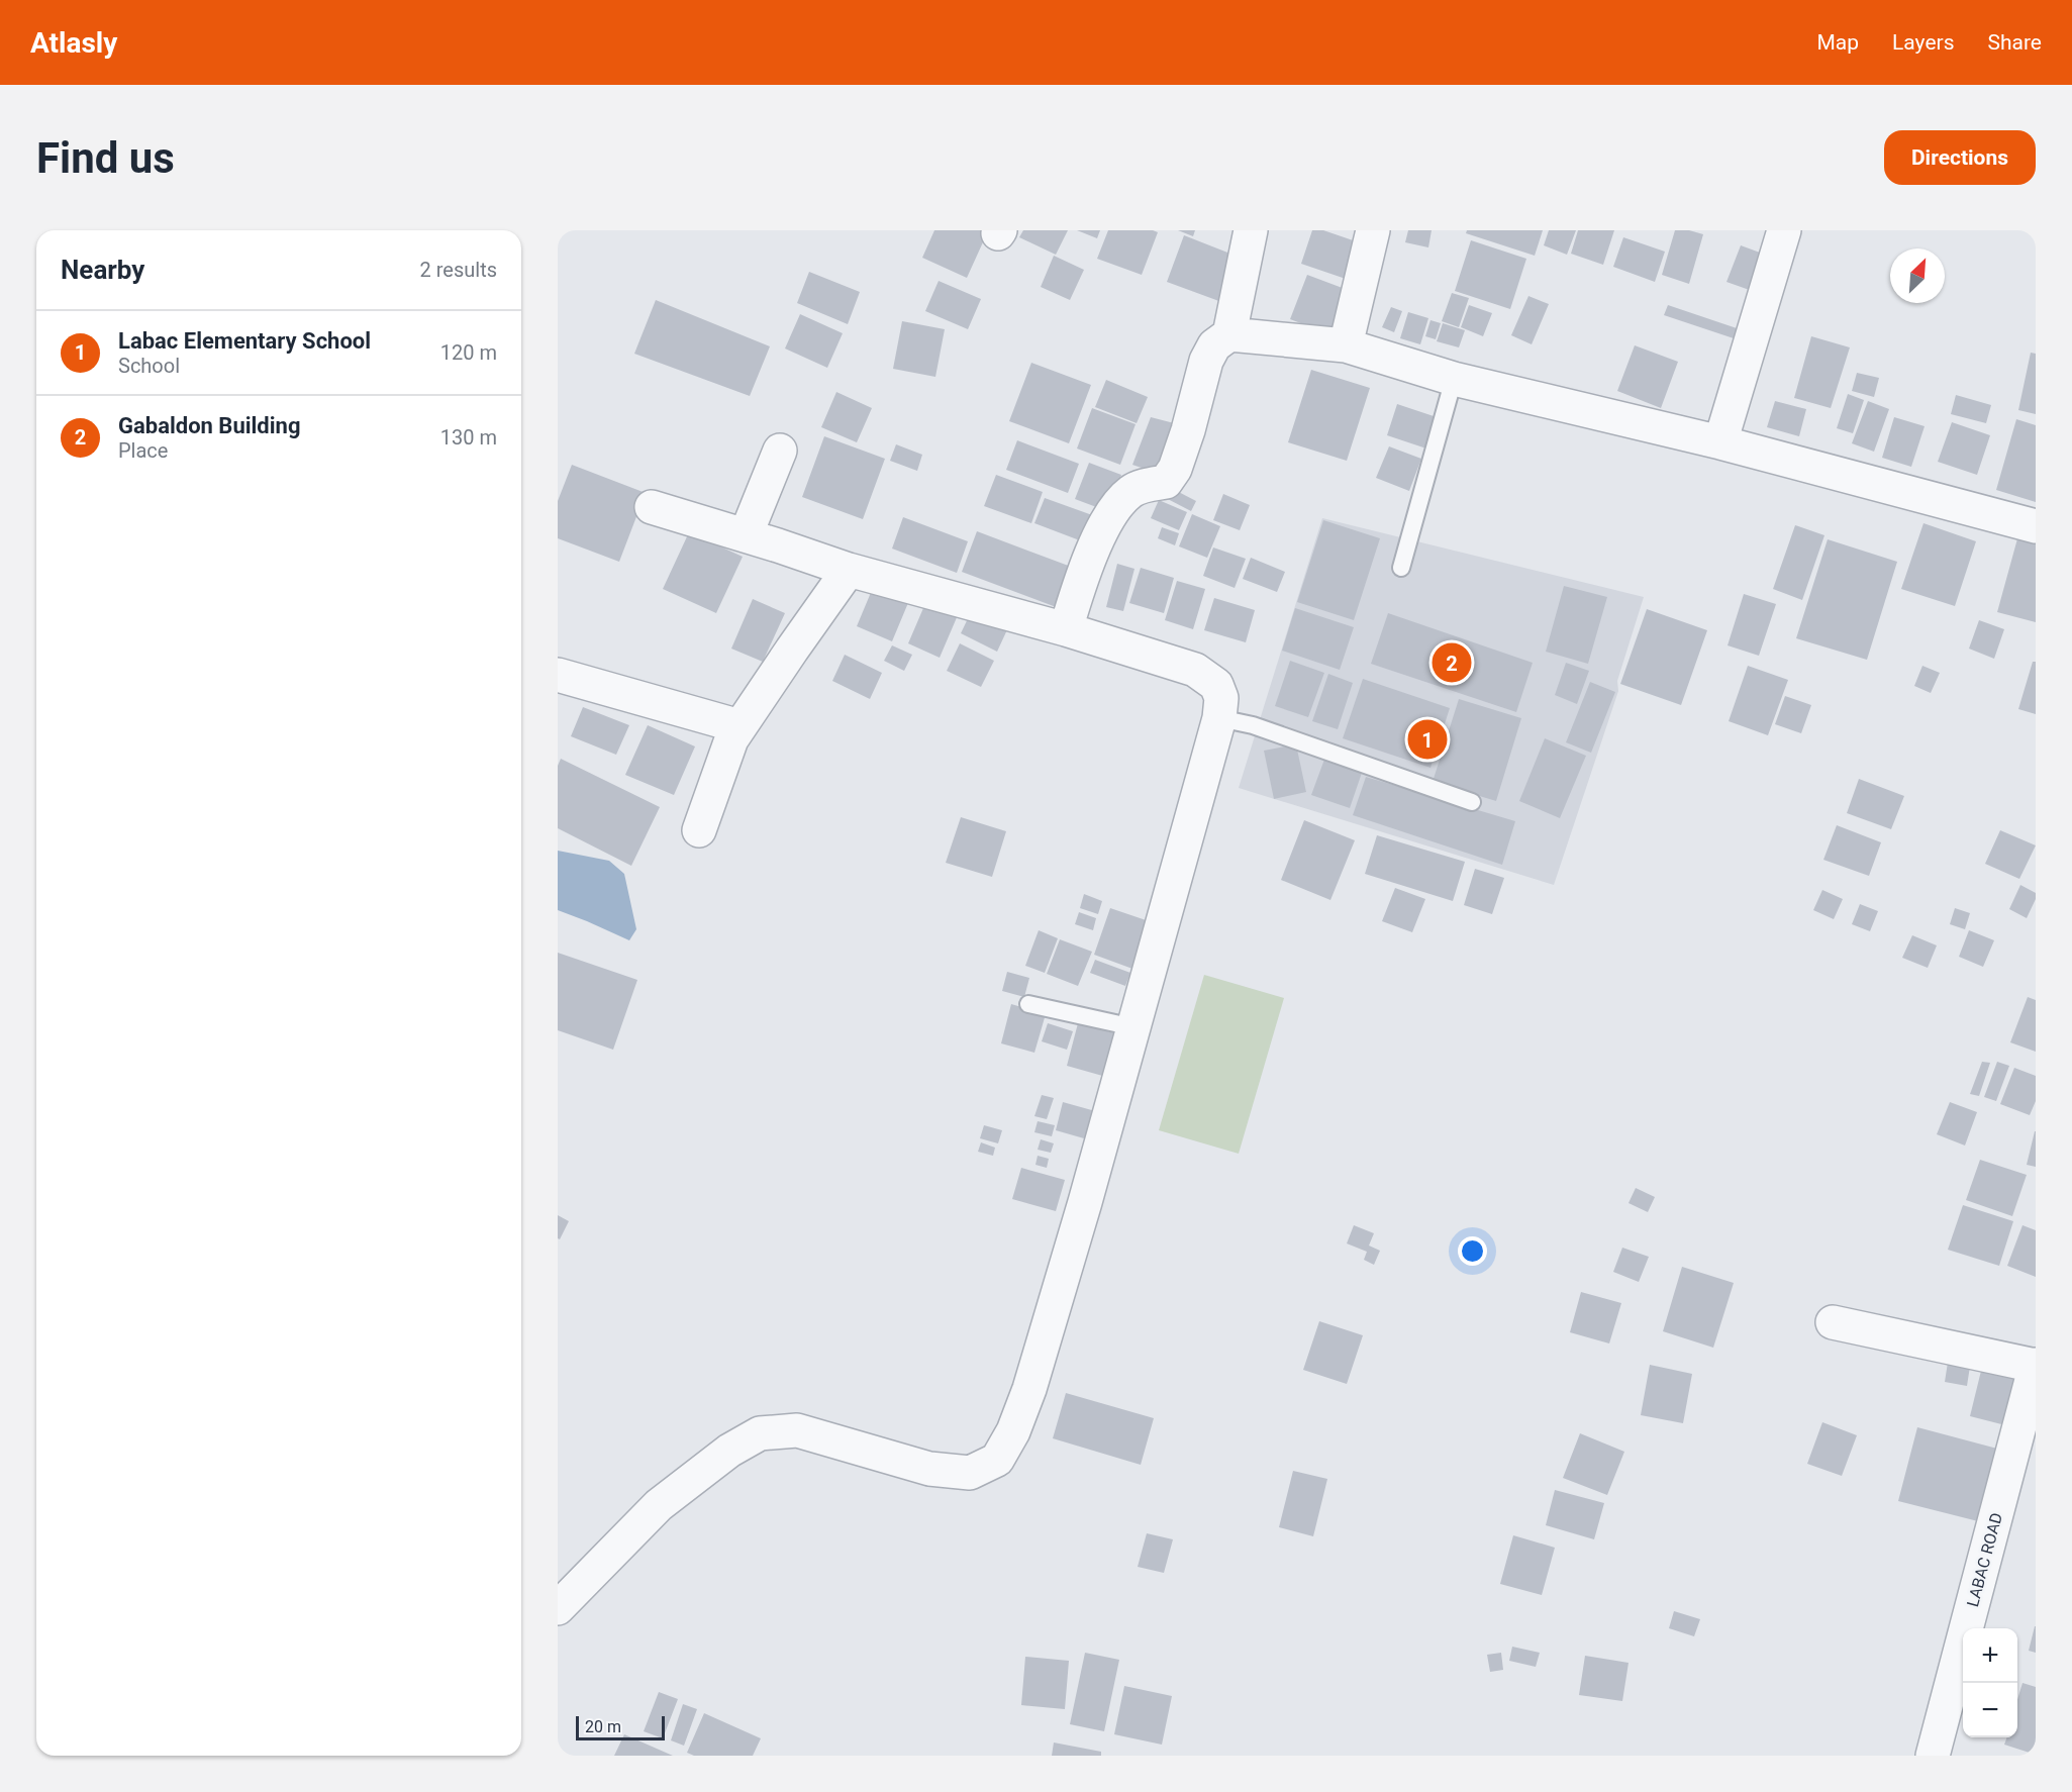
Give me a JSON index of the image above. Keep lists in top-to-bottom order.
{
  "streets": {
    "street": ["LABAC ROAD"]
  },
  "scale_bar": "20 m",
  "north": "top right",
  "page": {
    "header": "Atlasly",
    "nav": ["Map", "Layers", "Share"],
    "buttons": "Directions",
    "title": "Find us",
    "heading": ["Nearby", "2 results"],
    "list": [
      {
        "mark": "1",
        "name": "Labac Elementary School",
        "note": "School",
        "value": "120 m"
      },
      {
        "mark": "2",
        "name": "Gabaldon Building",
        "note": "Place",
        "value": "130 m"
      }
    ],
    "pins": ["2", "1"],
    "map_buttons": ["+", "−"],
    "scale": "20 m"
  }
}
